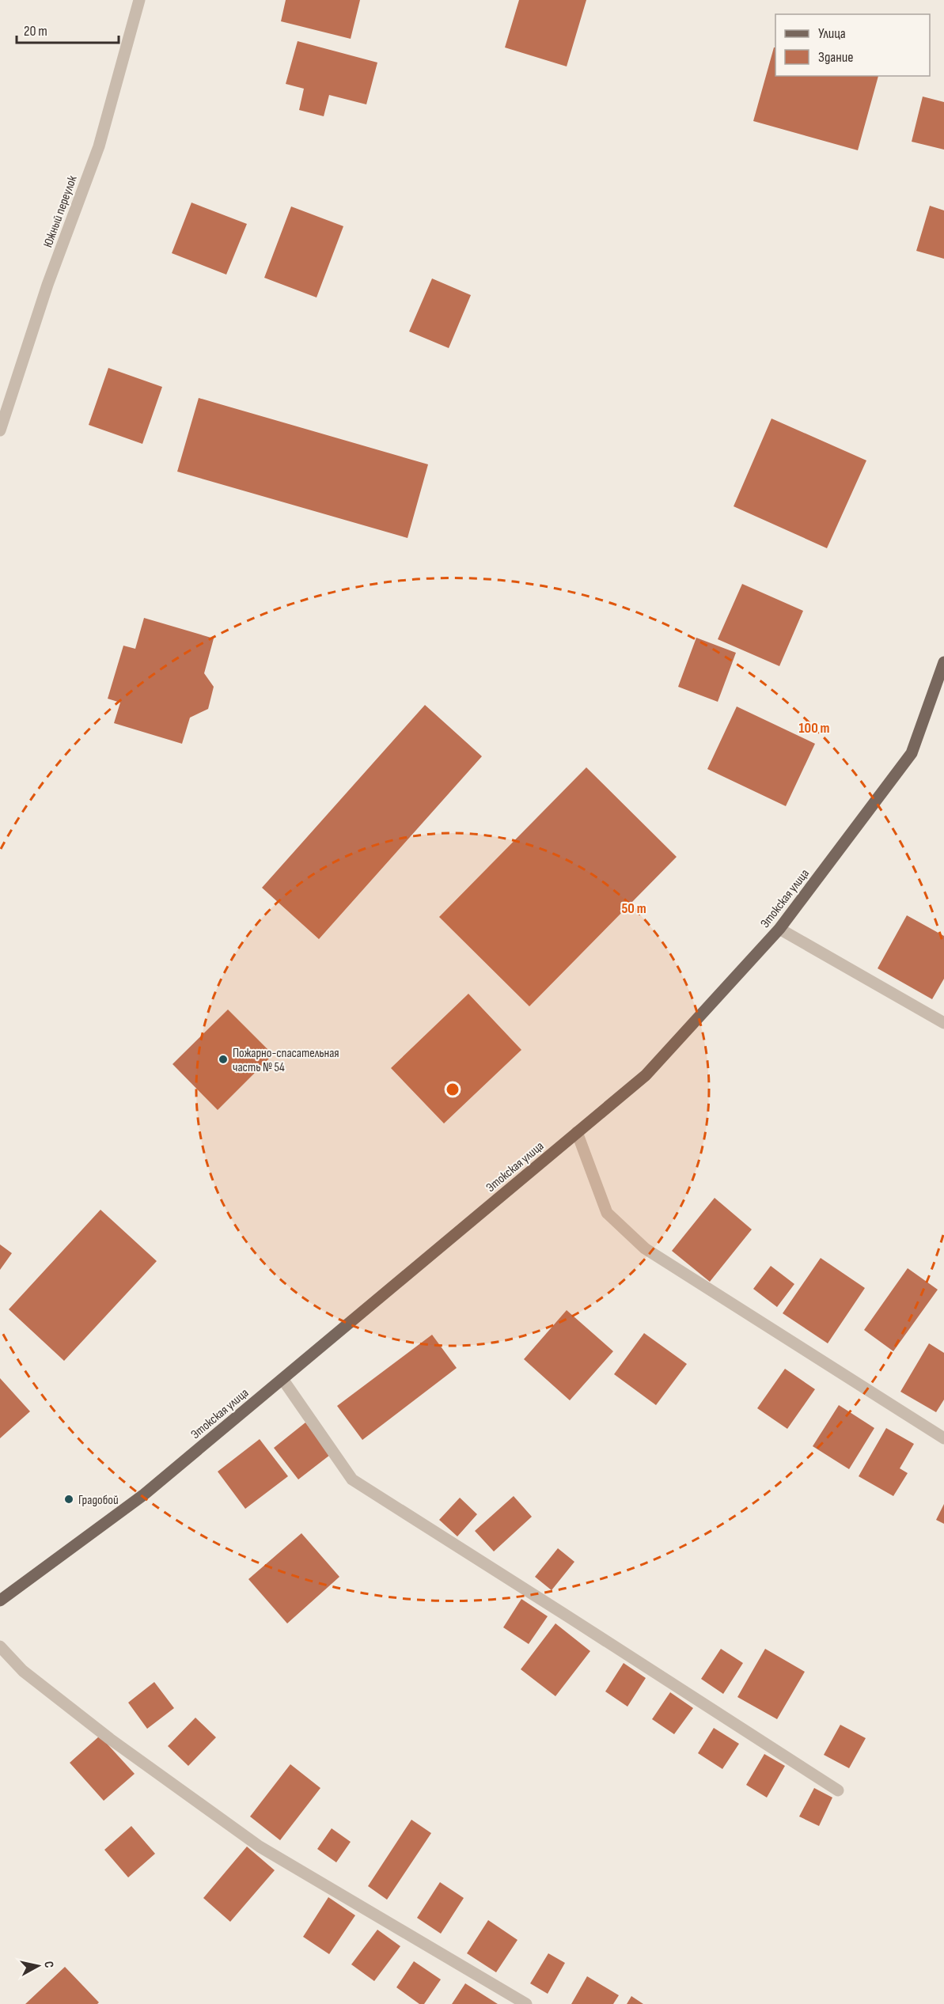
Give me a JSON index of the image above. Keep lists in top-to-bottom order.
{
  "streets": {
    "main road": ["Этокская улица"],
    "street": ["Южный переулок"]
  },
  "places": ["Пожарно-спасательная часть № 54", "Градобой"],
  "legend": ["Улица", "Здание"],
  "scale_bar": "20 m",
  "north": "right",
  "rings": ["100 m", "50 m"]
}
